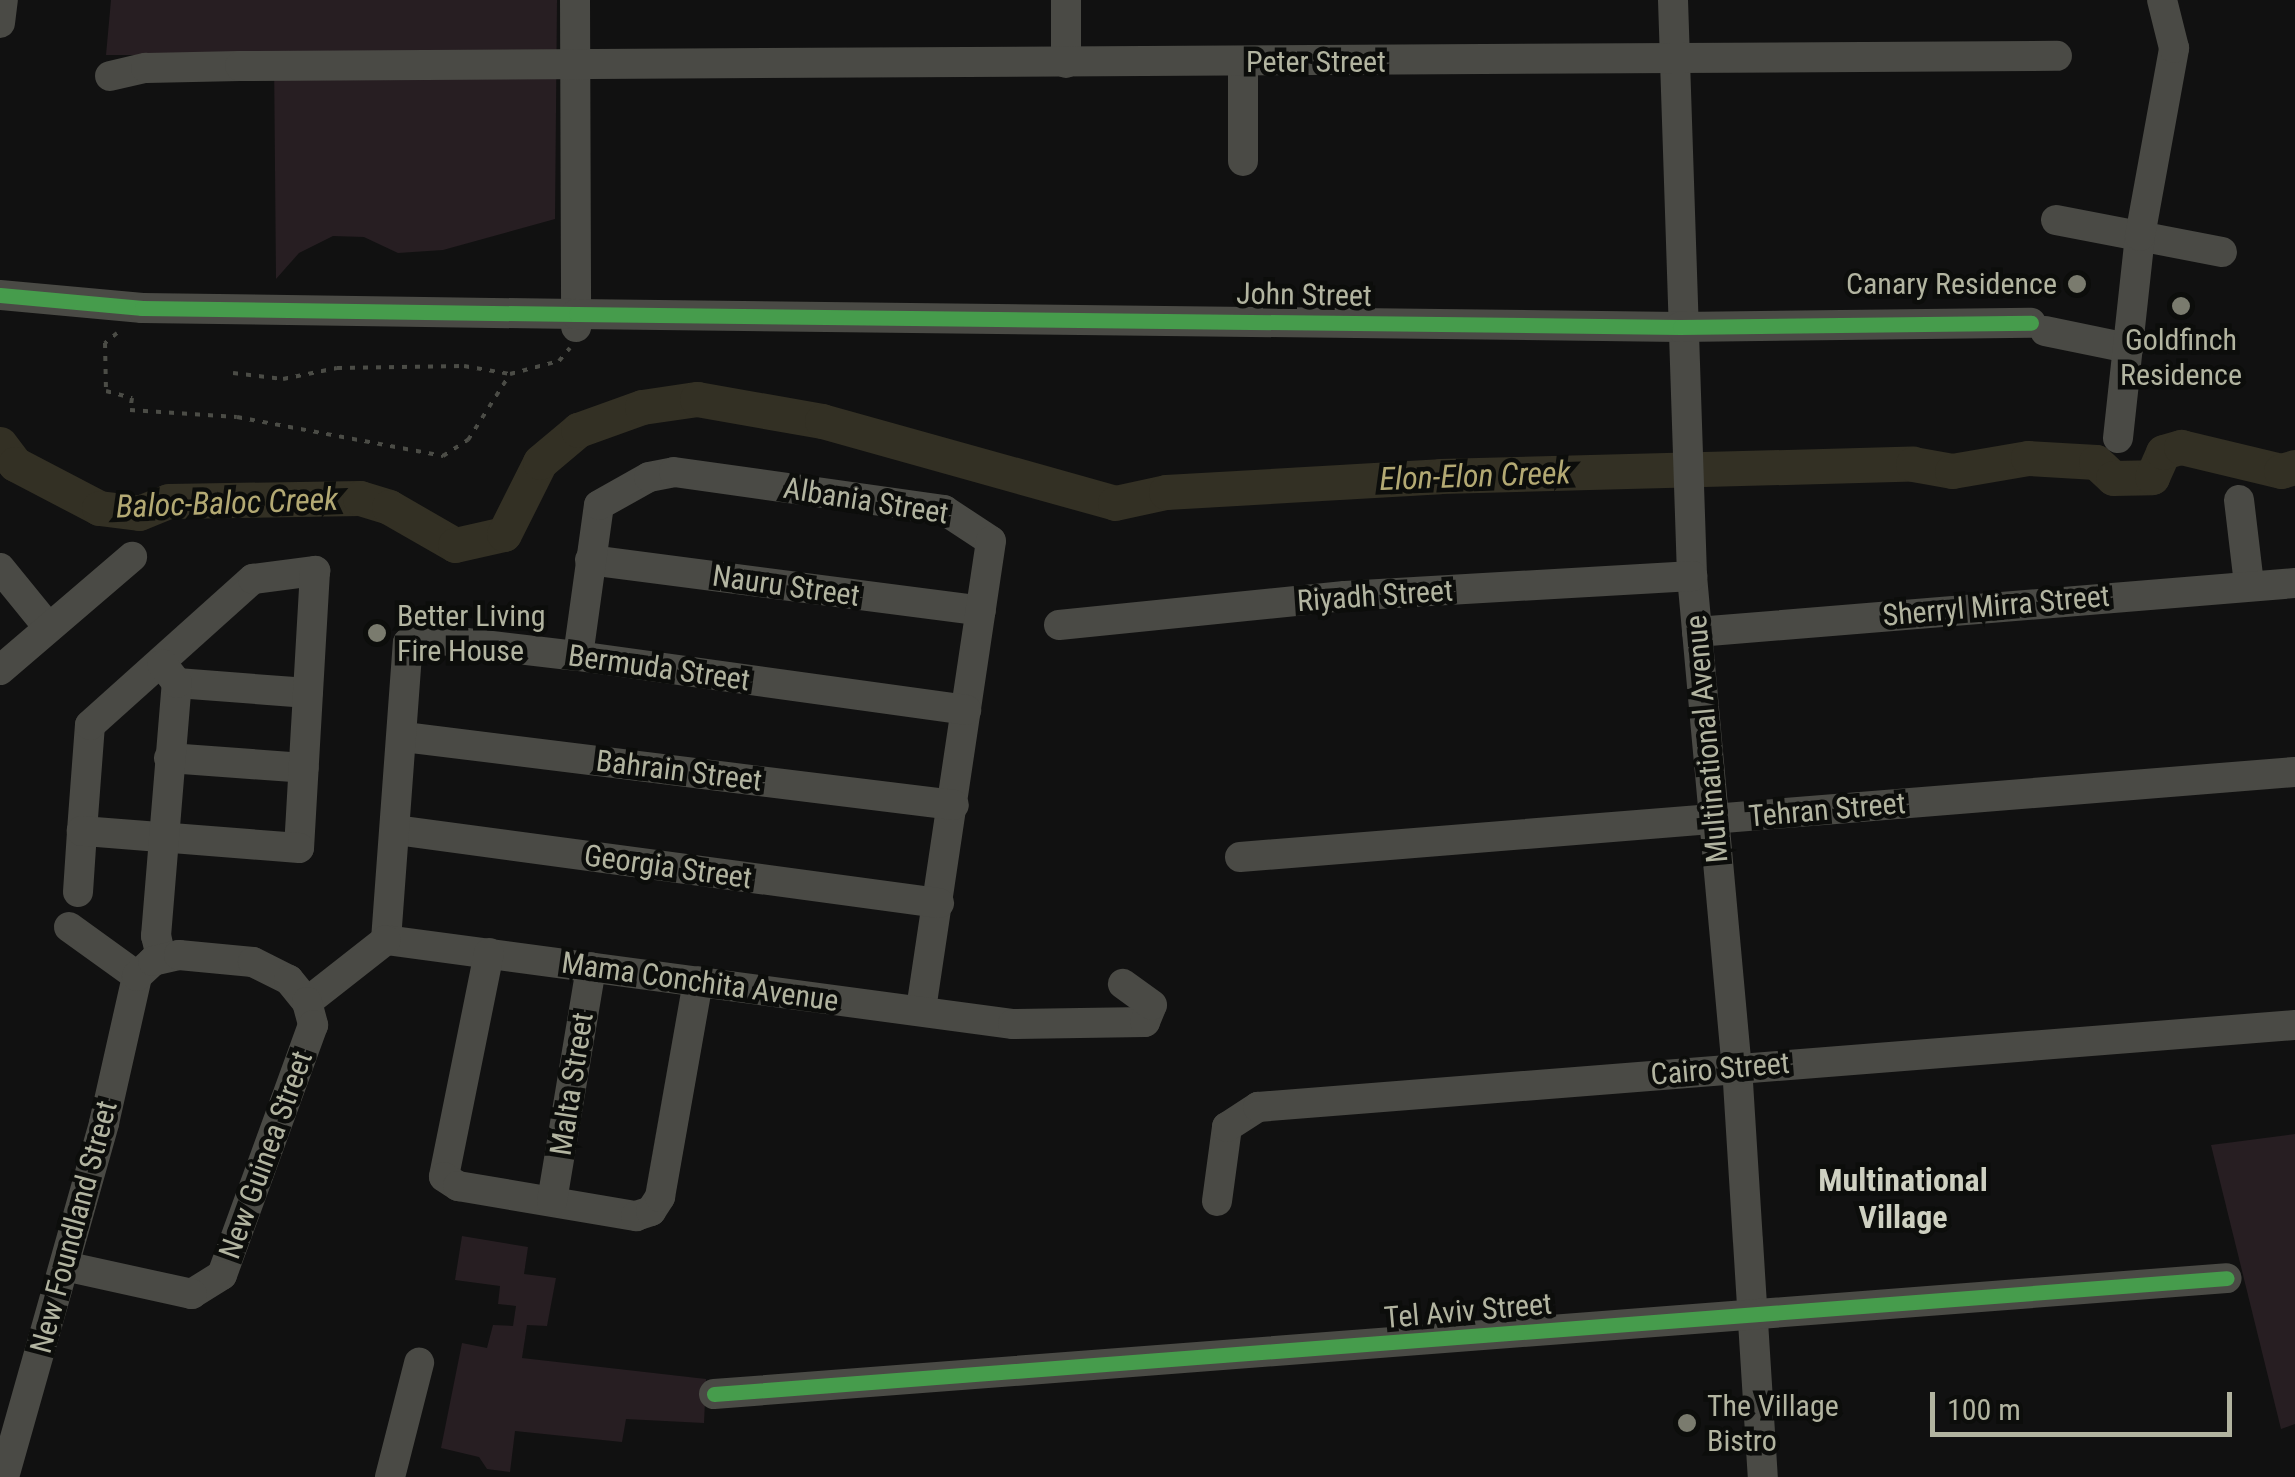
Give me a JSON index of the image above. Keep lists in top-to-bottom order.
{
  "streets": {
    "street": [
      "Peter Street",
      "John Street",
      "Albania Street",
      "Nauru Street",
      "Riyadh Street",
      "Sherryl Mirra Street",
      "Bermuda Street",
      "Multinational Avenue",
      "Bahrain Street",
      "Tehran Street",
      "Georgia Street",
      "Mama Conchita Avenue",
      "Cairo Street",
      "Malta Street",
      "New Guinea Street",
      "New Foundland Street",
      "Tel Aviv Street"
    ]
  },
  "crossings": [
    ["Peter Street", "Multinational Avenue"],
    ["John Street", "Multinational Avenue"],
    ["Albania Street", "Nauru Street"],
    ["Albania Street", "Bermuda Street"],
    ["Albania Street", "Bahrain Street"],
    ["Albania Street", "Georgia Street"],
    ["Albania Street", "Mama Conchita Avenue"],
    ["Riyadh Street", "Multinational Avenue"],
    ["Sherryl Mirra Street", "Multinational Avenue"],
    ["Bermuda Street", "Bahrain Street"],
    ["Bermuda Street", "Georgia Street"],
    ["Bermuda Street", "Mama Conchita Avenue"],
    ["Multinational Avenue", "Tehran Street"],
    ["Multinational Avenue", "Cairo Street"],
    ["Multinational Avenue", "Tel Aviv Street"],
    ["Mama Conchita Avenue", "Malta Street"],
    ["New Guinea Street", "New Foundland Street"]
  ],
  "districts": ["Multinational Village"],
  "water": ["Elon-Elon Creek", "Baloc-Baloc Creek"],
  "places": [
    "Canary Residence",
    "Goldfinch Residence",
    "Better Living Fire House",
    "The Village Bistro"
  ],
  "scale_bar": "100 m"
}
